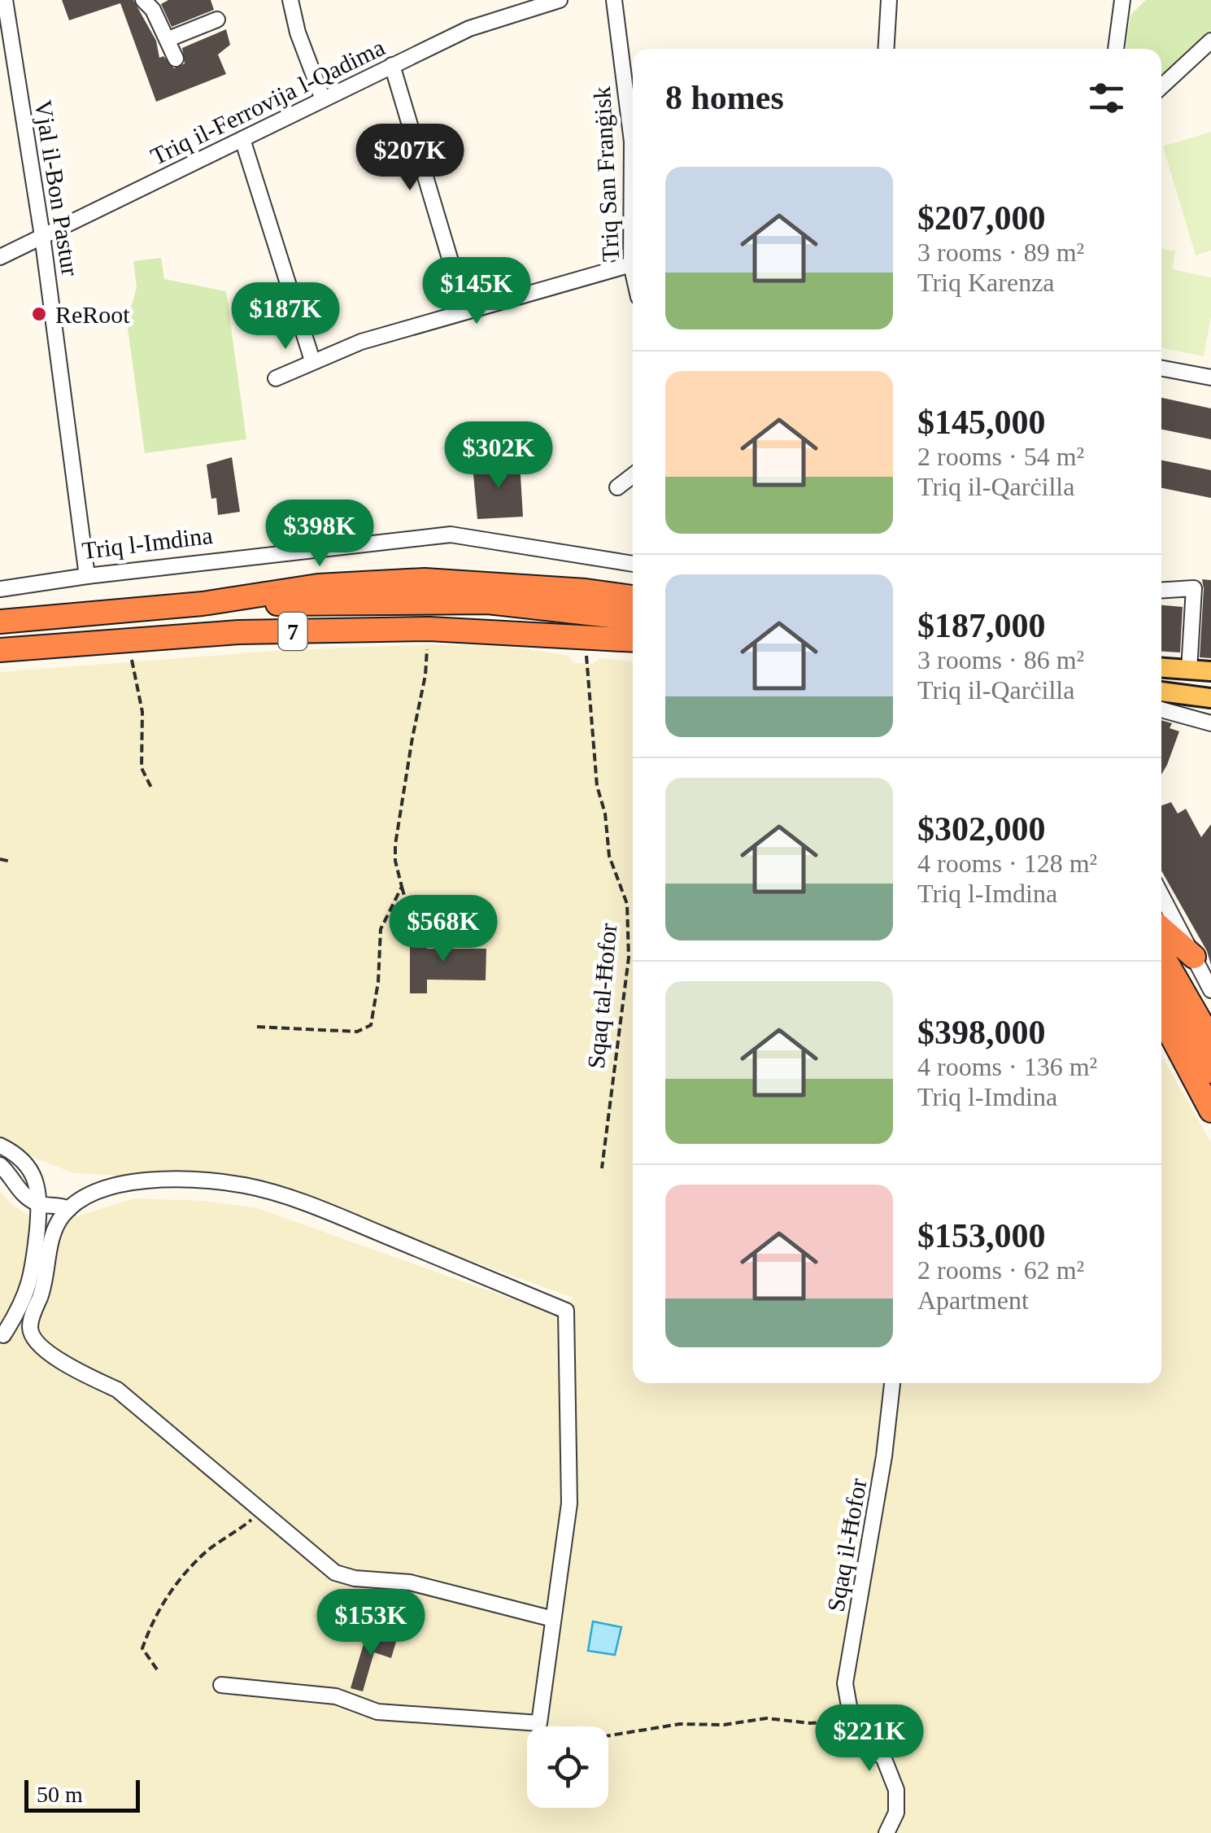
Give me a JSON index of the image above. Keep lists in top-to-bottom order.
{
  "streets": {
    "highway": ["7"],
    "street": [
      "Triq il-Ferrovija l-Qadima",
      "Triq San Franġisk",
      "Vjal il-Bon Pastur",
      "Triq l-Imdina",
      "Sqaq il-Ħofor"
    ],
    "path": ["Sqaq tal-Ħofor"]
  },
  "crossings": [
    ["Triq il-Ferrovija l-Qadima", "Vjal il-Bon Pastur"],
    ["Vjal il-Bon Pastur", "Triq l-Imdina"],
    ["7", "Sqaq tal-Ħofor"]
  ],
  "places": ["ReRoot"],
  "scale_bar": "50 m",
  "page": {
    "heading": "8 homes",
    "price": [
      "$207K",
      "$145K",
      "$187K",
      "$302K",
      "$398K",
      "$568K",
      "$153K",
      "$221K"
    ],
    "list": [
      {
        "name": "$207,000",
        "note": "3 rooms · 89 m² · Triq Karenza"
      },
      {
        "name": "$145,000",
        "note": "2 rooms · 54 m² · Triq il-Qarċilla"
      },
      {
        "name": "$187,000",
        "note": "3 rooms · 86 m² · Triq il-Qarċilla"
      },
      {
        "name": "$302,000",
        "note": "4 rooms · 128 m² · Triq l-Imdina"
      },
      {
        "name": "$398,000",
        "note": "4 rooms · 136 m² · Triq l-Imdina"
      },
      {
        "name": "$153,000",
        "note": "2 rooms · 62 m² · Apartment"
      }
    ],
    "scale": "50 m"
  }
}
